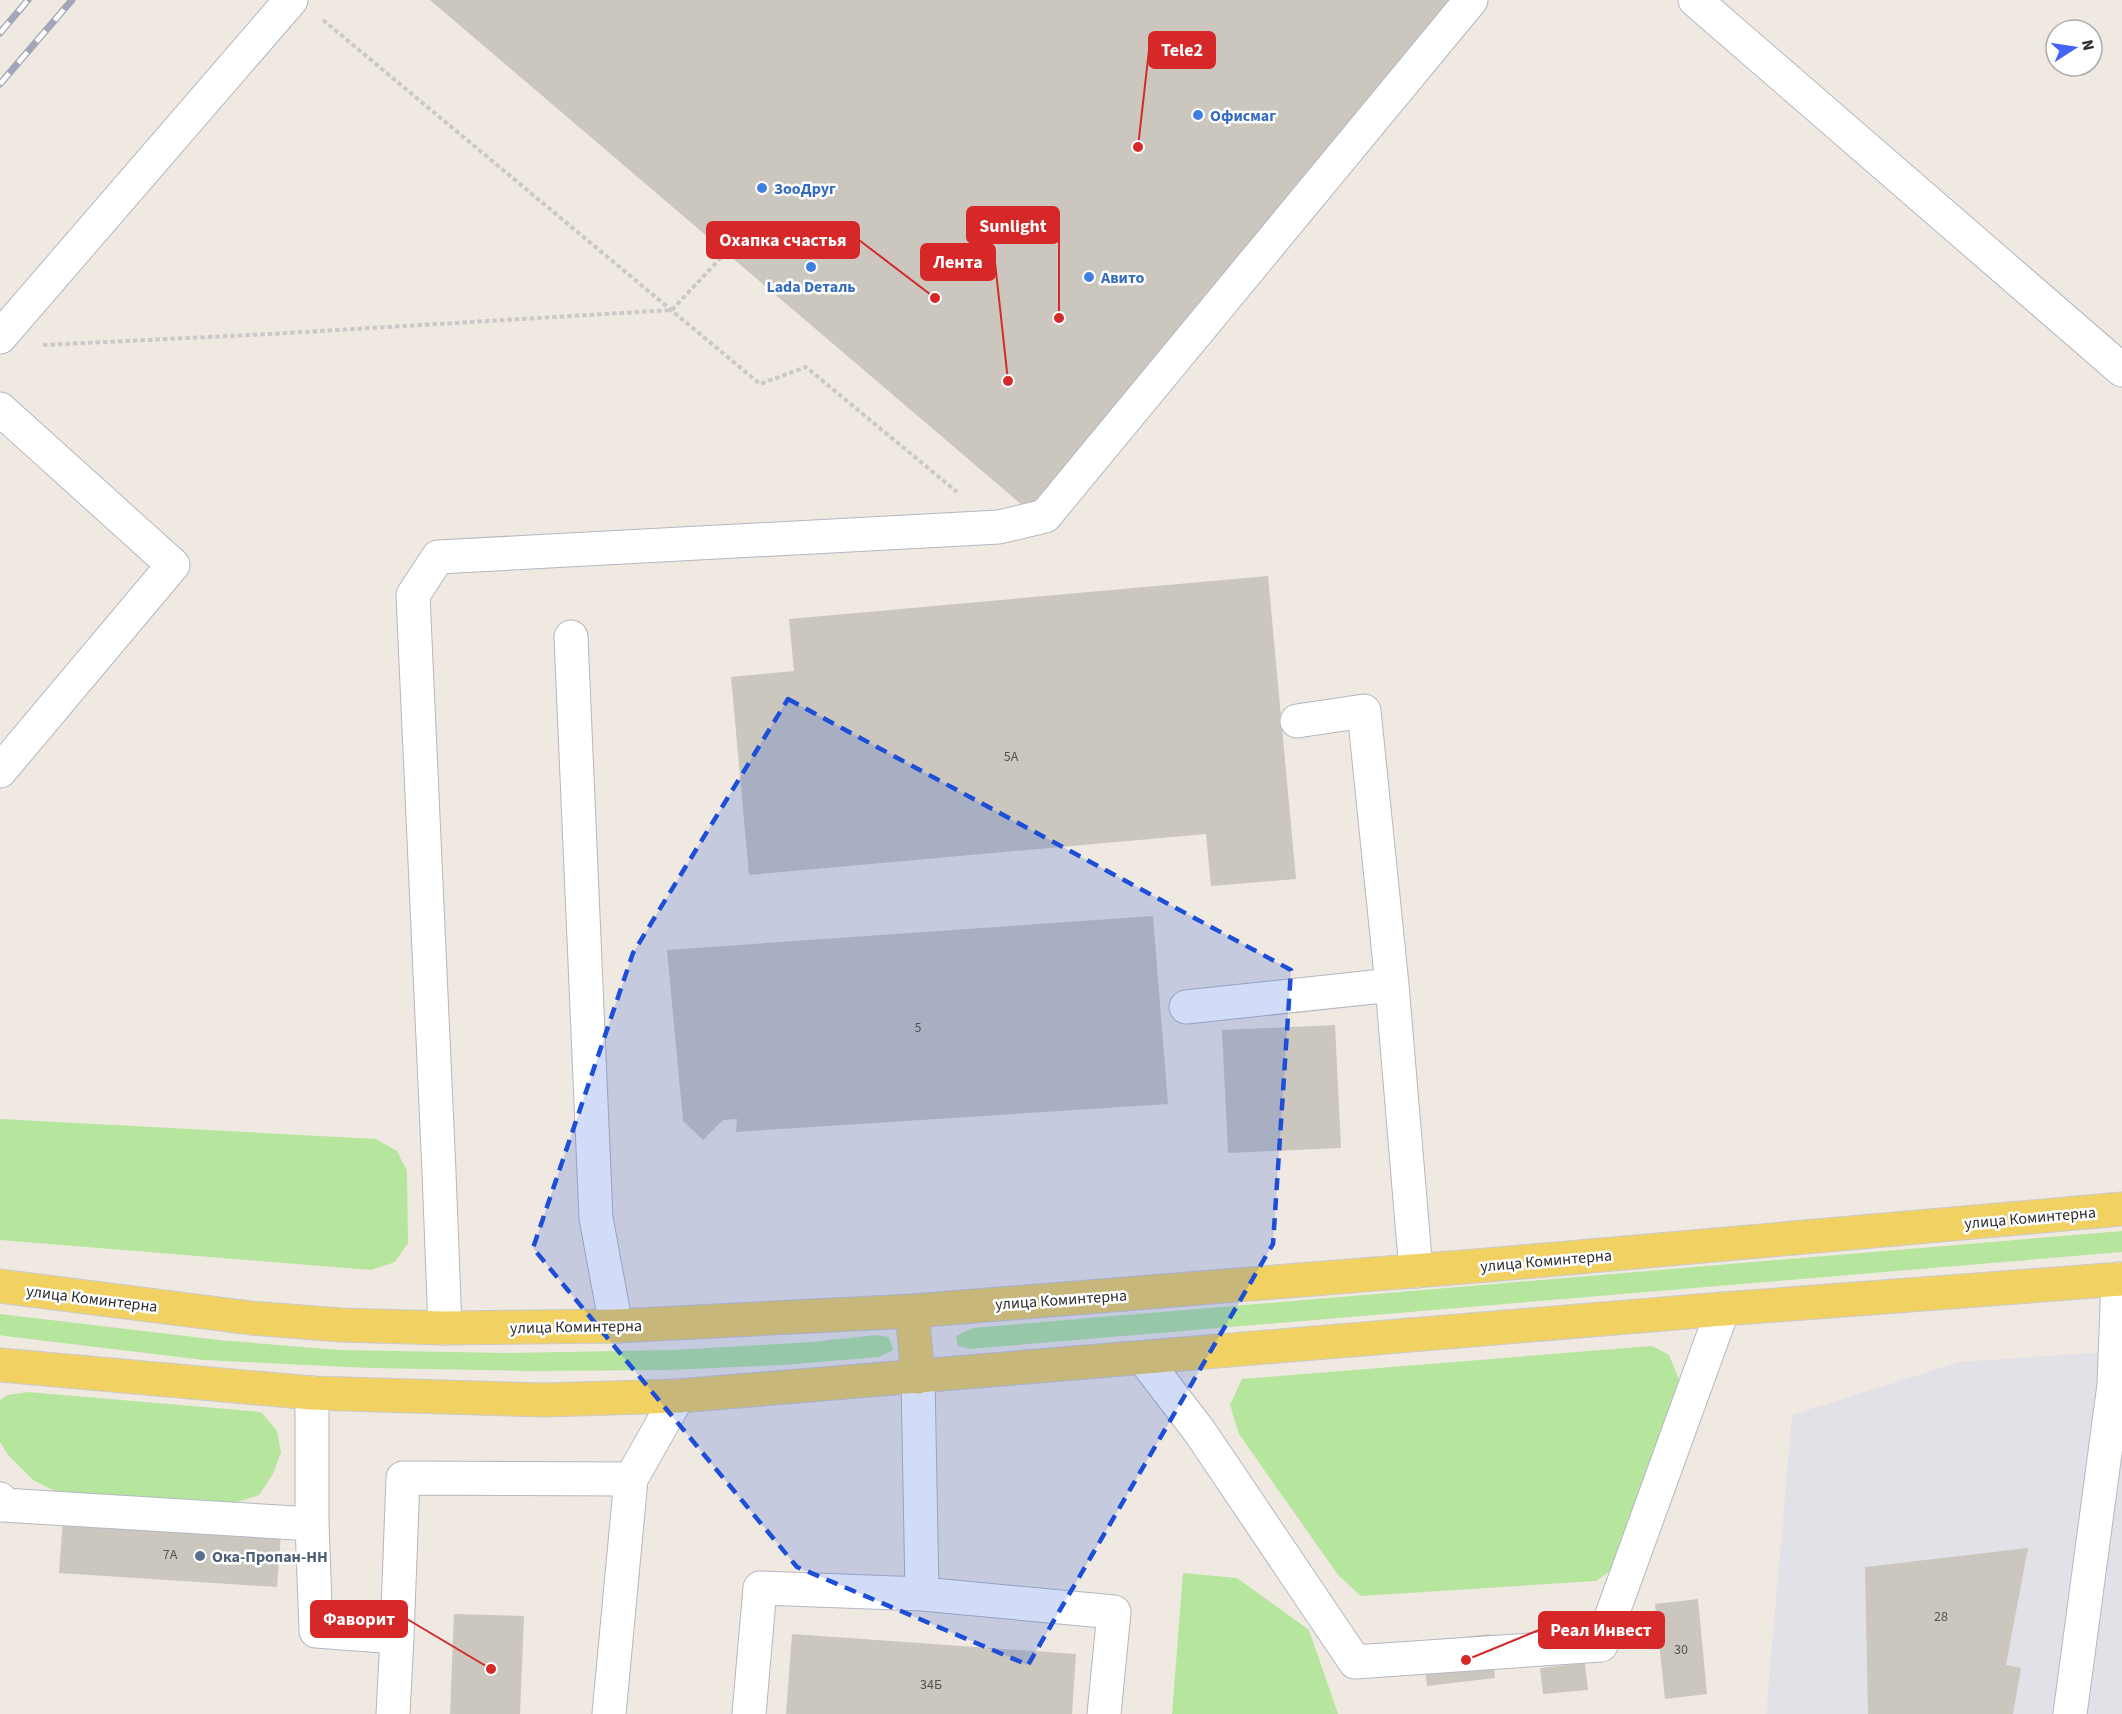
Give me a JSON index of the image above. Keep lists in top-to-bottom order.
{
  "streets": {
    "main road": ["улица Коминтерна"]
  },
  "places": [
    "Офисмаг",
    "Tele2",
    "ЗооДруг",
    "Lada Dеталь",
    "Авито",
    "Охапка счастья",
    "Sunlight",
    "Лента",
    "Ока-Пропан-НН",
    "Реал Инвест",
    "Фаворит"
  ],
  "house_numbers": [
    "5А",
    "5",
    "7А",
    "28",
    "30",
    "34Б"
  ],
  "north": "right"
}
